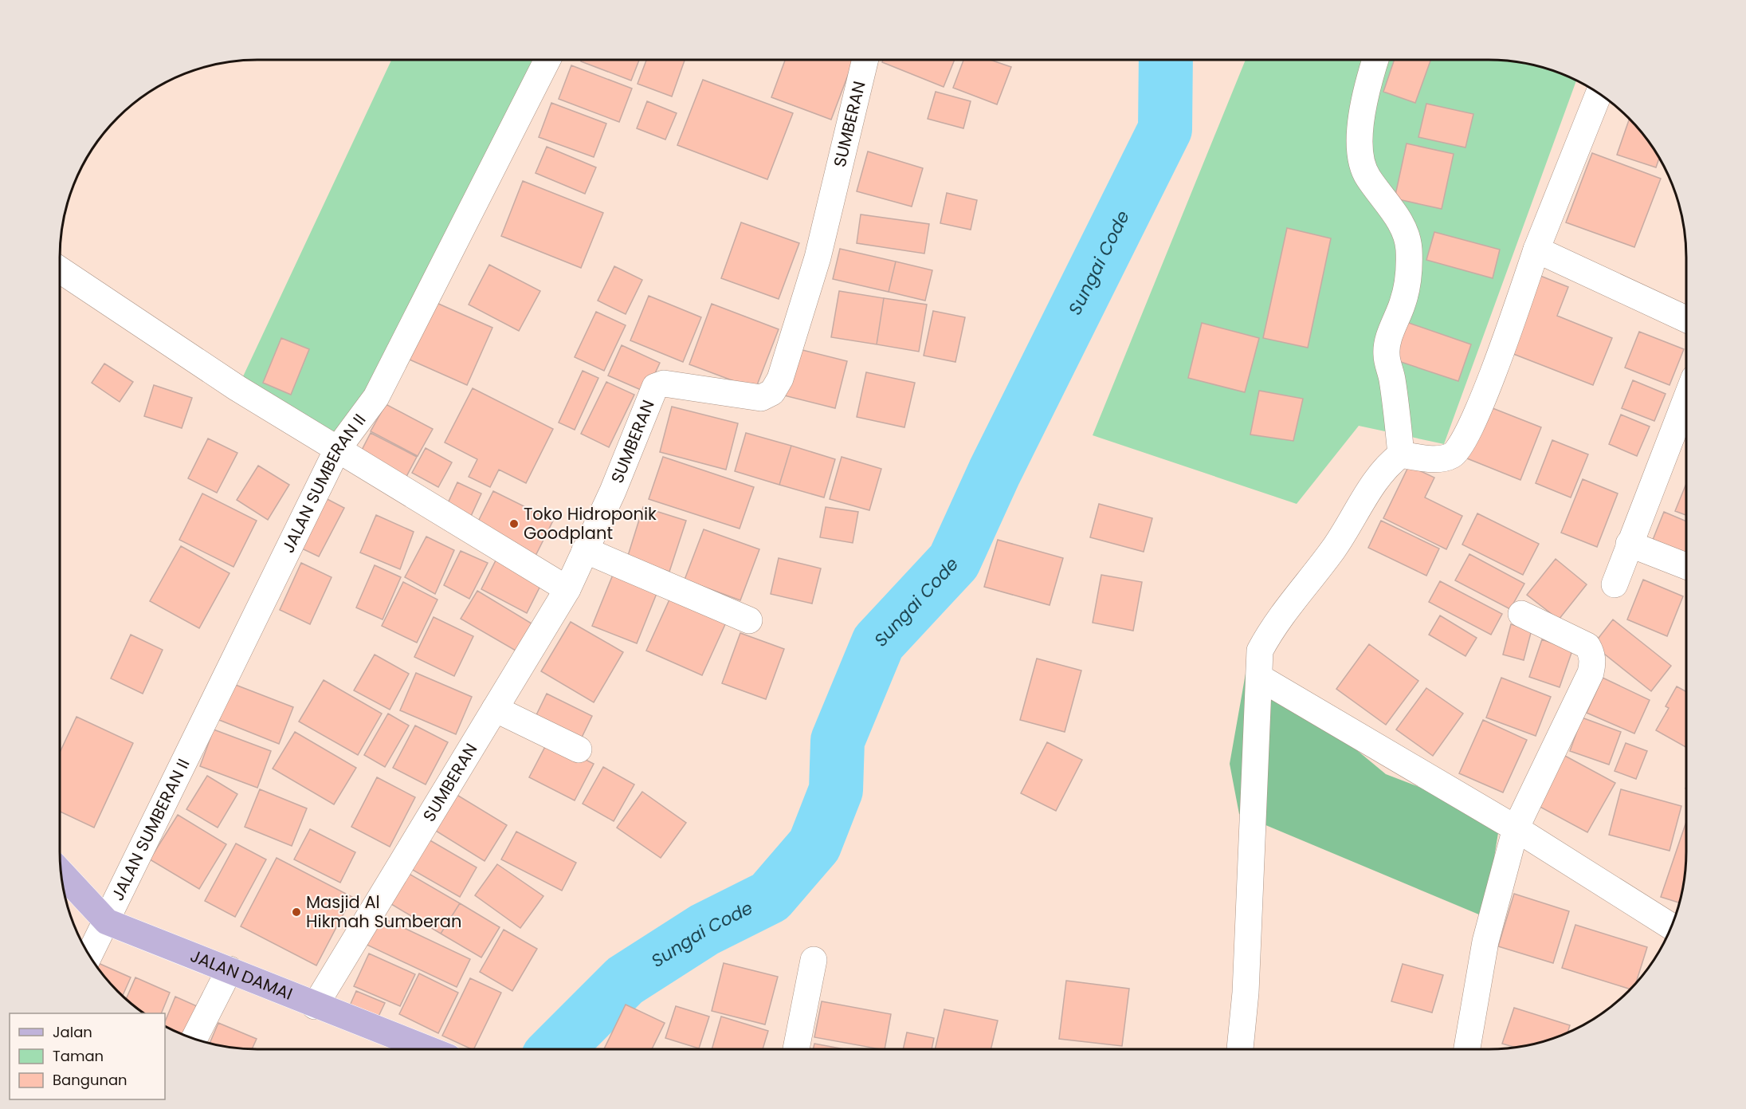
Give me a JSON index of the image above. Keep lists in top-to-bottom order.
{
  "streets": {
    "main road": ["JALAN DAMAI"],
    "street": ["SUMBERAN", "JALAN SUMBERAN II"]
  },
  "crossings": [
    ["SUMBERAN", "JALAN DAMAI"],
    ["JALAN SUMBERAN II", "JALAN DAMAI"]
  ],
  "water": ["Sungai Code"],
  "places": ["Toko Hidroponik Goodplant", "Masjid Al Hikmah Sumberan"],
  "legend": ["Jalan", "Taman", "Bangunan"]
}
